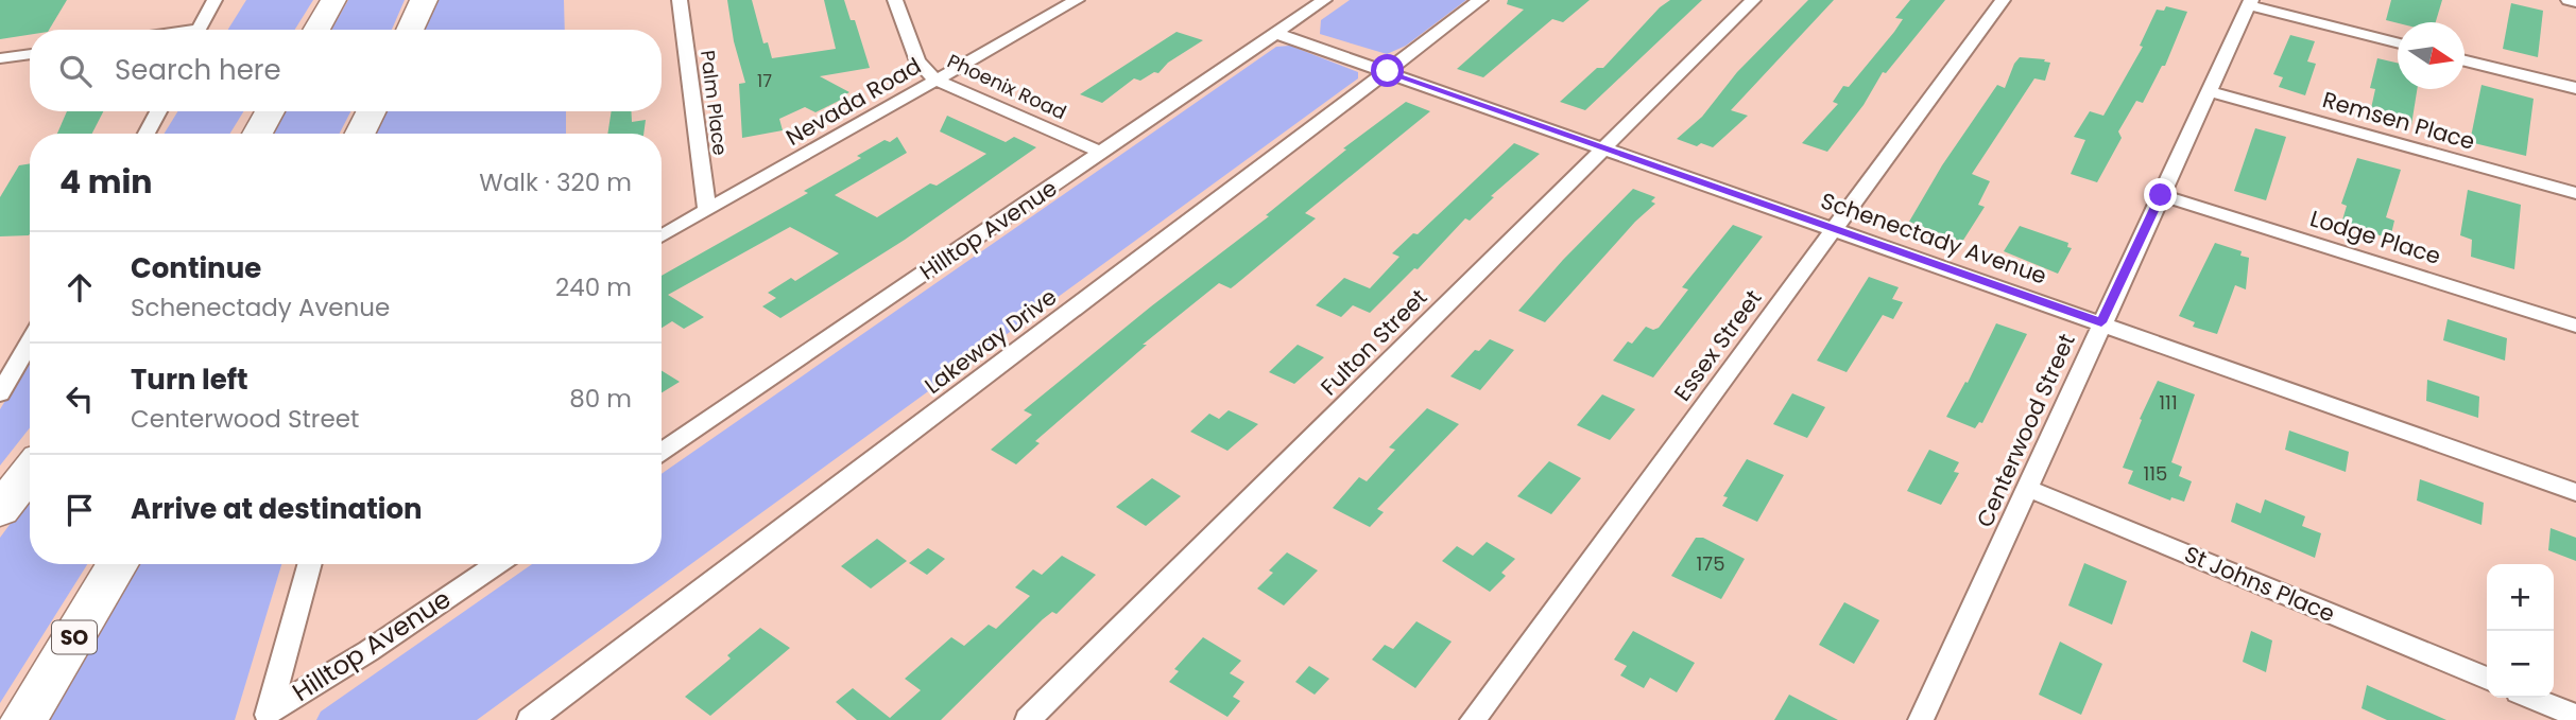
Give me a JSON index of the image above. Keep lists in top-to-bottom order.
{
  "streets": {
    "highway": ["SO"],
    "street": [
      "Phoenix Road",
      "Nevada Road",
      "Palm Place",
      "Remsen Place",
      "Hilltop Avenue",
      "Lodge Place",
      "Schenectady Avenue",
      "Lakeway Drive",
      "Fulton Street",
      "Essex Street",
      "Centerwood Street",
      "St Johns Place"
    ]
  },
  "crossings": [
    ["Phoenix Road", "Nevada Road"],
    ["Phoenix Road", "Hilltop Avenue"],
    ["Nevada Road", "Palm Place"],
    ["Remsen Place", "Centerwood Street"],
    ["Hilltop Avenue", "Schenectady Avenue"],
    ["Lodge Place", "Centerwood Street"],
    ["Schenectady Avenue", "Lakeway Drive"],
    ["Schenectady Avenue", "Fulton Street"],
    ["Schenectady Avenue", "Essex Street"],
    ["Schenectady Avenue", "Centerwood Street"],
    ["Centerwood Street", "St Johns Place"]
  ],
  "house_numbers": [
    "17",
    "111",
    "115",
    "175"
  ],
  "north": "right",
  "page": {
    "search": "Search here",
    "heading": ["4 min", "Walk · 320 m"],
    "list": [
      ["Continue", "Schenectady Avenue", "240 m"],
      ["Turn left", "Centerwood Street", "80 m"],
      "Arrive at destination"
    ],
    "map_buttons": ["+", "−"]
  }
}
